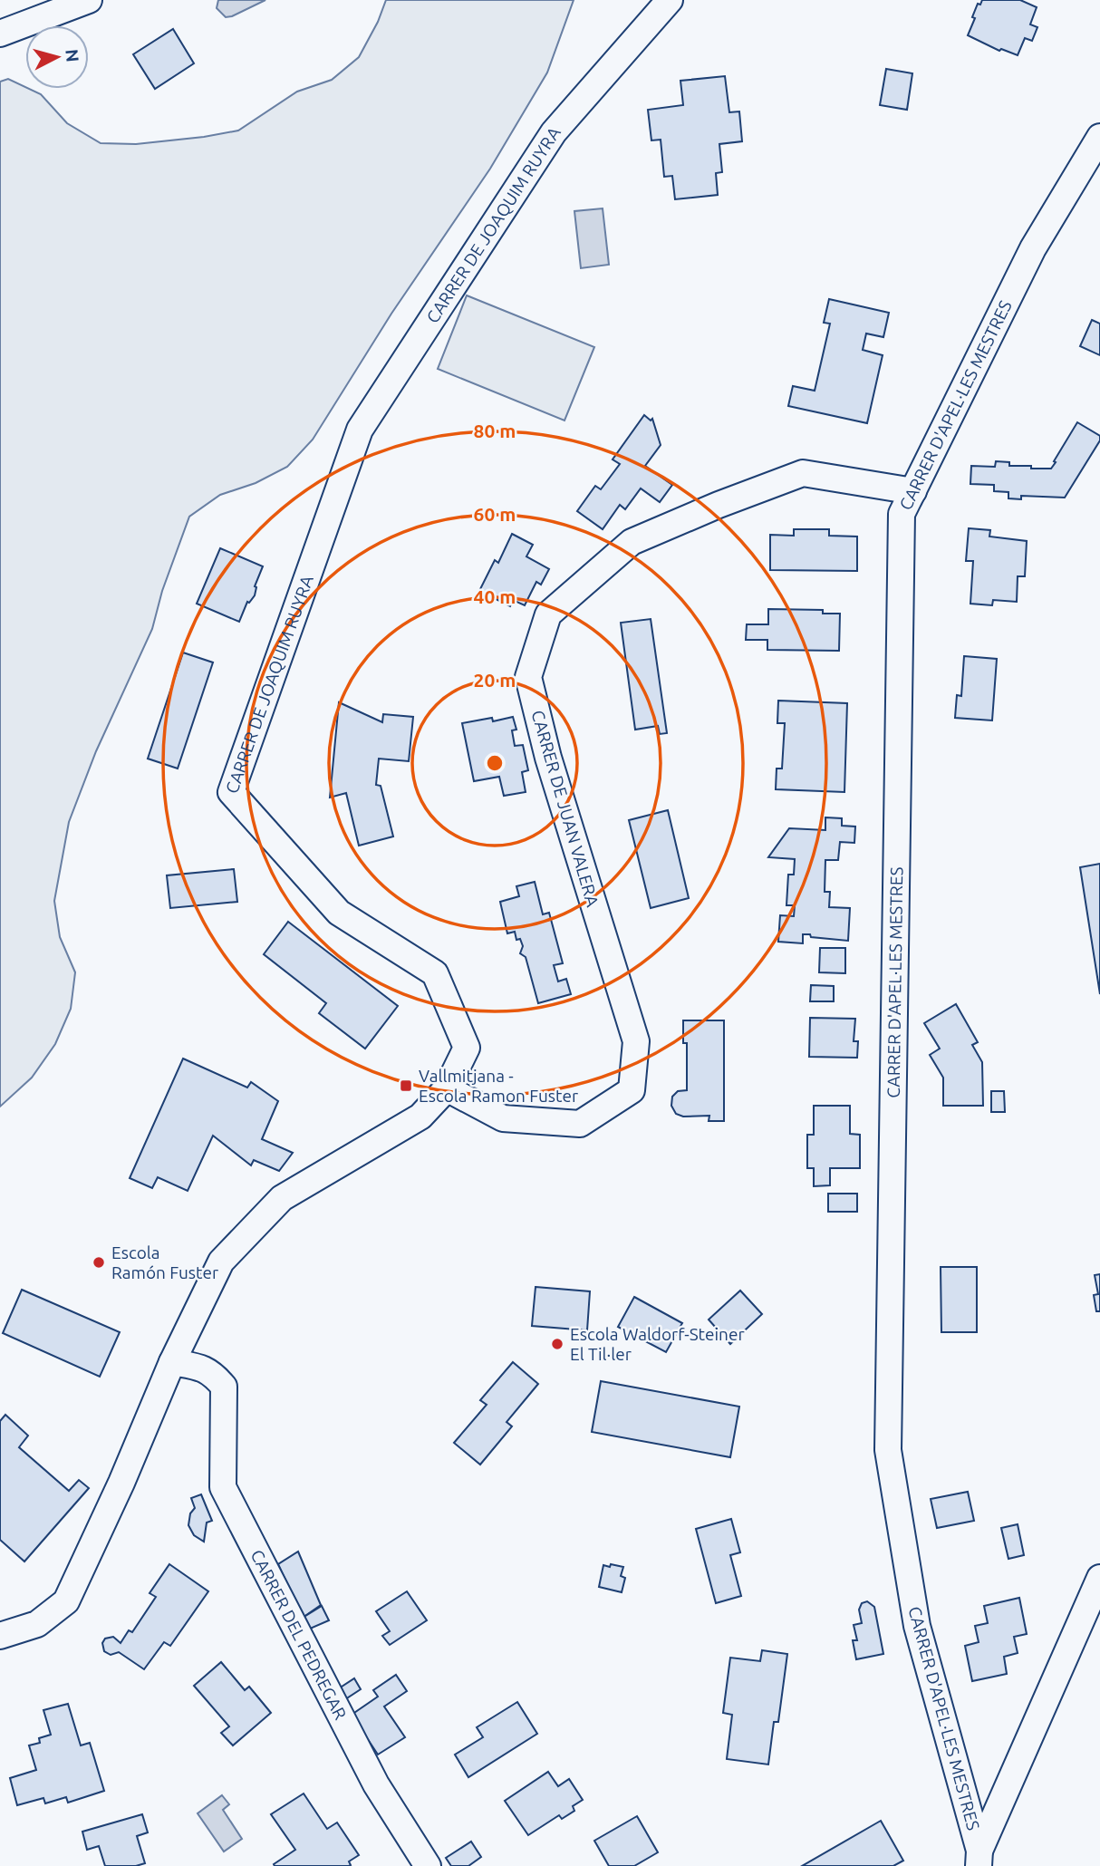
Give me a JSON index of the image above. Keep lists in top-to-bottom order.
{
  "streets": {
    "street": [
      "CARRER DE JOAQUIM RUYRA",
      "CARRER D'APEL·LES MESTRES",
      "CARRER DE JUAN VALERA",
      "CARRER DEL PEDREGAR"
    ]
  },
  "crossings": [
    ["CARRER DE JOAQUIM RUYRA", "CARRER DE JUAN VALERA"],
    ["CARRER DE JOAQUIM RUYRA", "CARRER DEL PEDREGAR"],
    ["CARRER D'APEL·LES MESTRES", "CARRER DE JUAN VALERA"]
  ],
  "places": {
    "transit": ["Vallmitjana - Escola Ramon Fuster"],
    "other": ["Escola Ramón Fuster", "Escola Waldorf-Steiner El Til·ler"]
  },
  "north": "right",
  "rings": [
    "80 m",
    "60 m",
    "40 m",
    "20 m"
  ]
}
